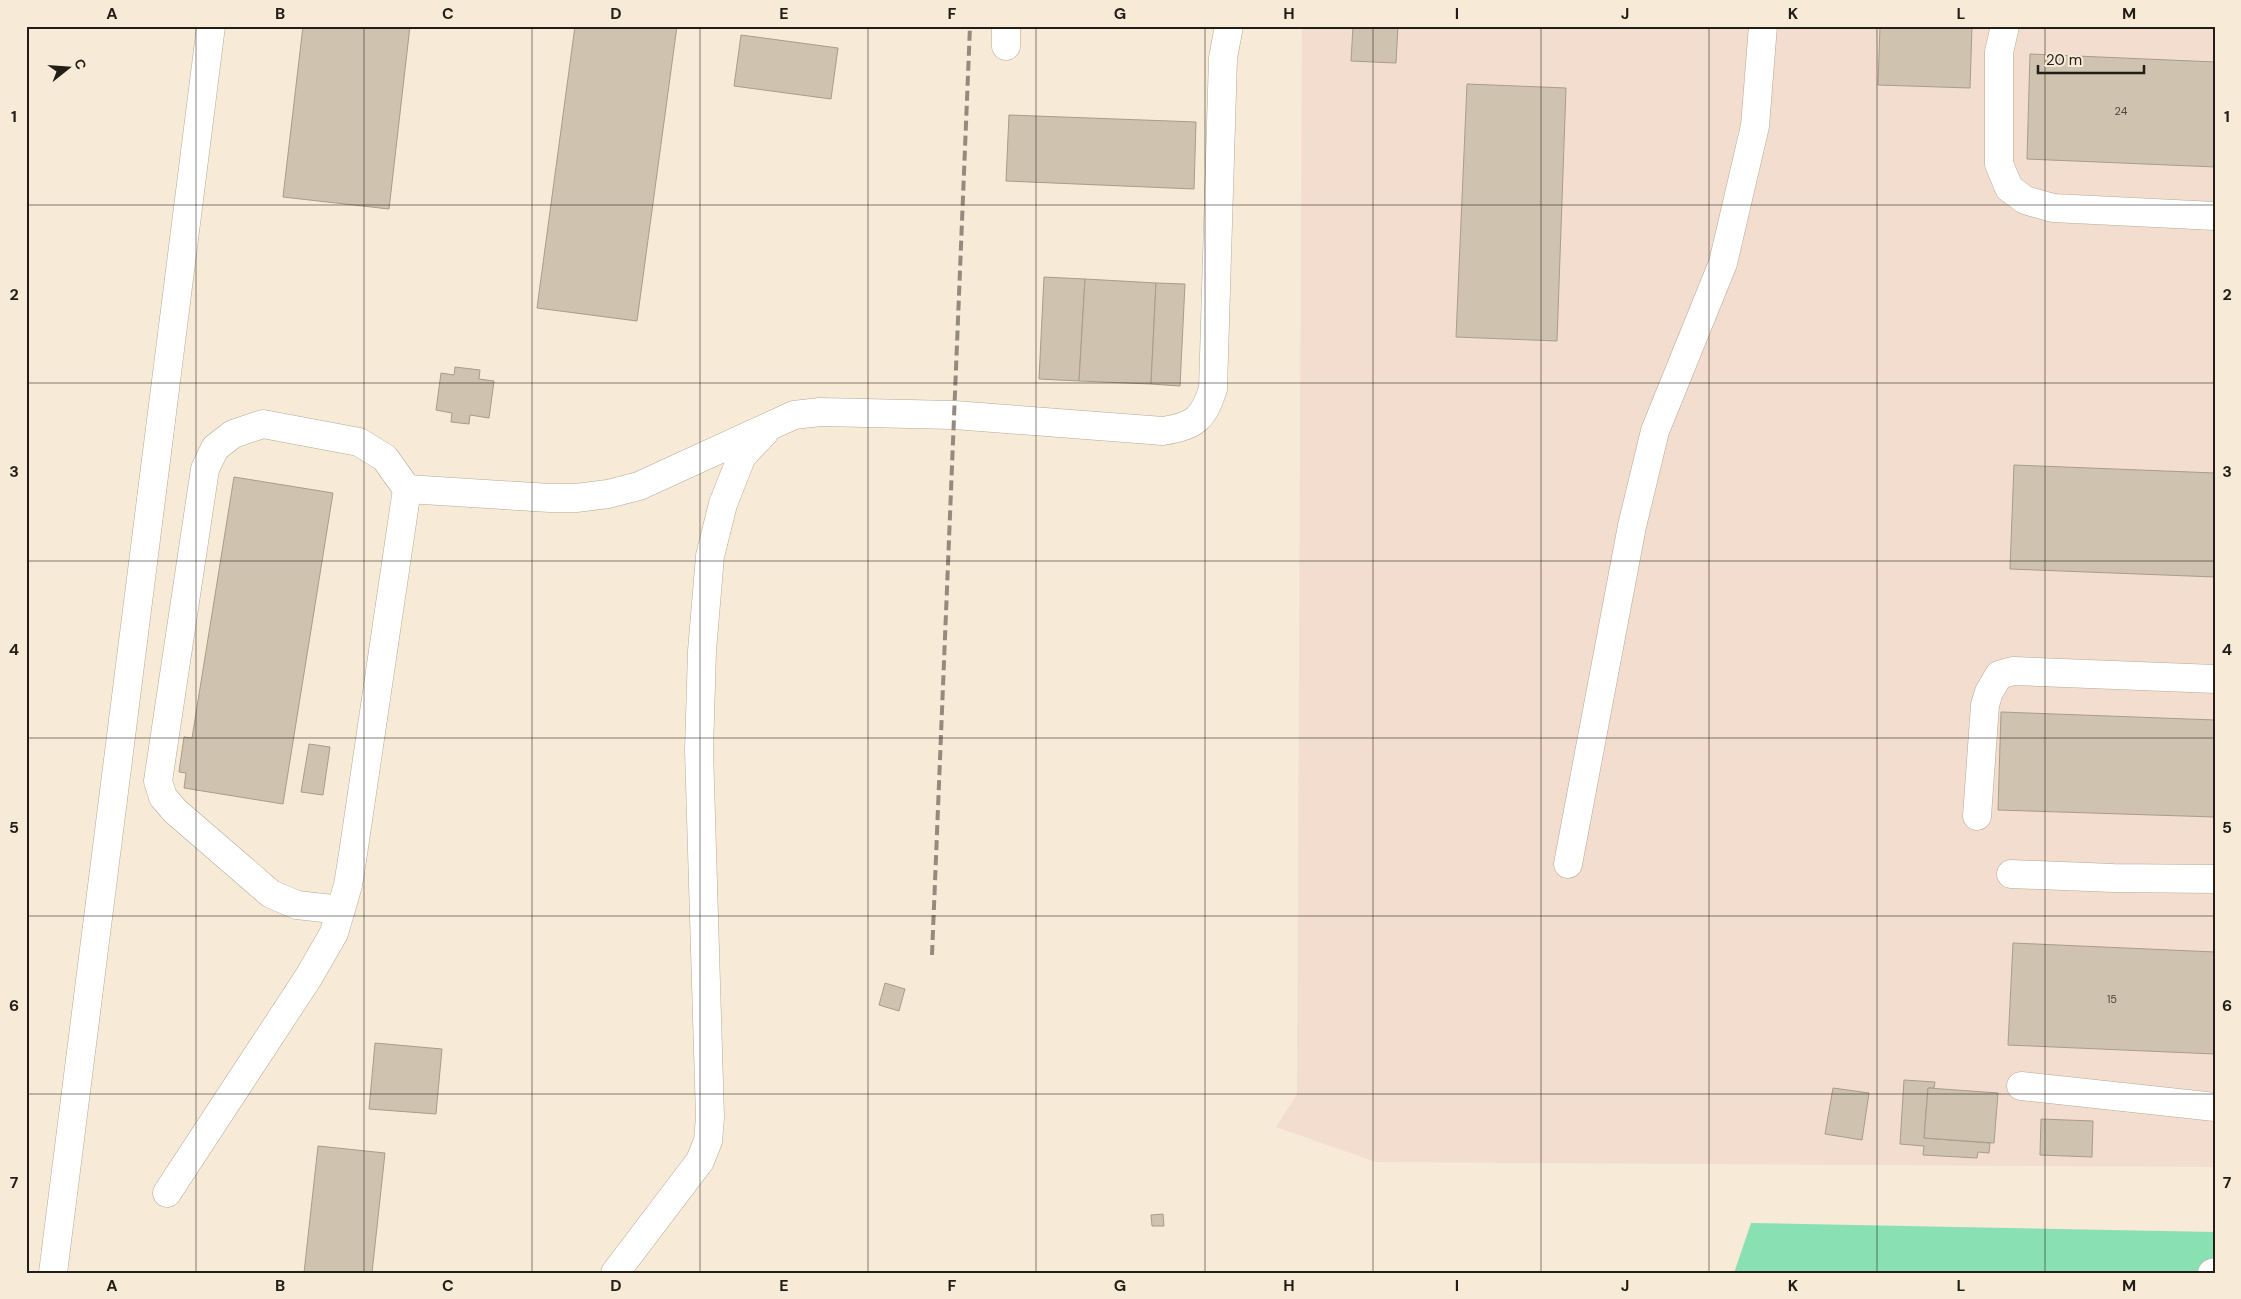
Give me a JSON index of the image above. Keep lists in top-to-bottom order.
{
  "house_numbers": ["24", "15"],
  "scale_bar": "20 m",
  "north": "right",
  "grid": {
    "columns": [
      "A",
      "B",
      "C",
      "D",
      "E",
      "F",
      "G",
      "H",
      "I",
      "J",
      "K",
      "L",
      "M"
    ],
    "rows": [
      "1",
      "2",
      "3",
      "4",
      "5",
      "6",
      "7"
    ]
  }
}
